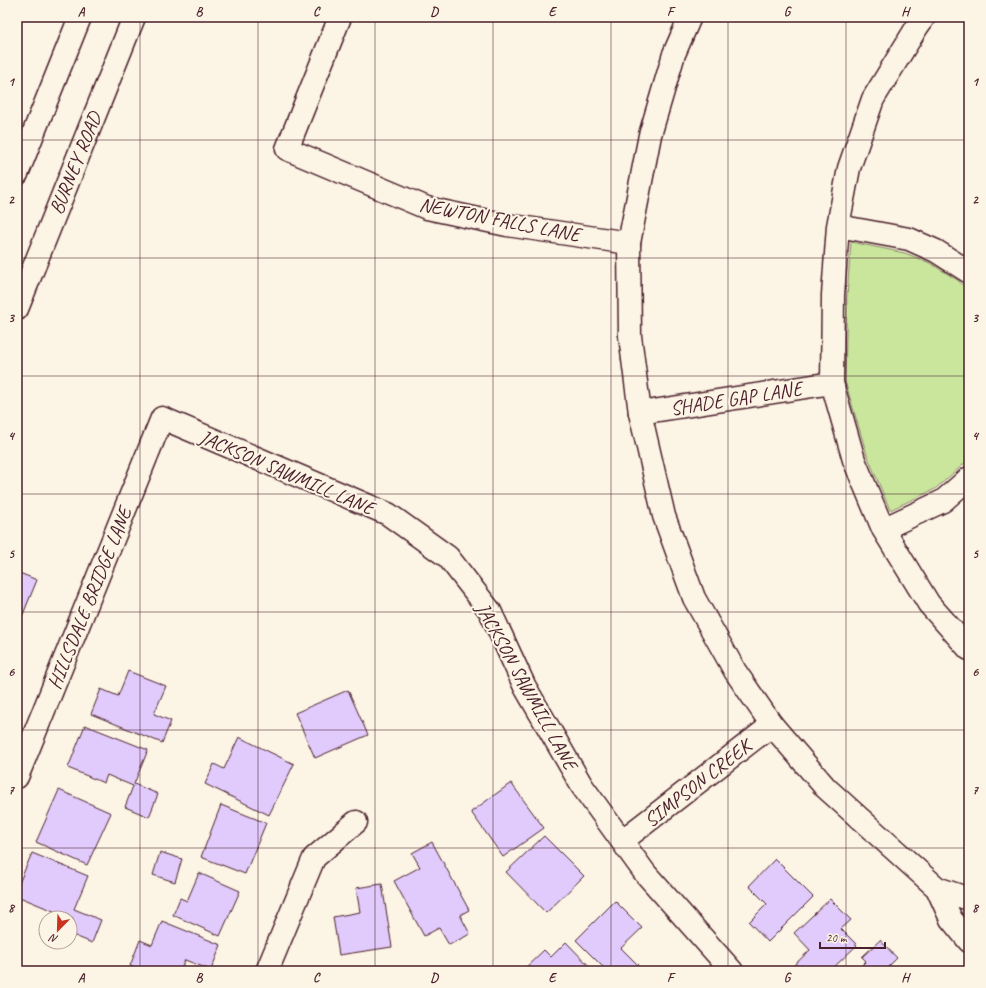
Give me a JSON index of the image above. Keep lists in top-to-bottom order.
{
  "streets": {
    "street": [
      "BURNEY ROAD",
      "NEWTON FALLS LANE",
      "SHADE GAP LANE",
      "JACKSON SAWMILL LANE",
      "HILLSDALE BRIDGE LANE",
      "SIMPSON CREEK"
    ]
  },
  "crossings": [
    ["JACKSON SAWMILL LANE", "HILLSDALE BRIDGE LANE"],
    ["JACKSON SAWMILL LANE", "SIMPSON CREEK"]
  ],
  "scale_bar": "20 m",
  "north": "bottom left",
  "grid": {
    "columns": [
      "A",
      "B",
      "C",
      "D",
      "E",
      "F",
      "G",
      "H"
    ],
    "rows": [
      "1",
      "2",
      "3",
      "4",
      "5",
      "6",
      "7",
      "8"
    ]
  }
}
